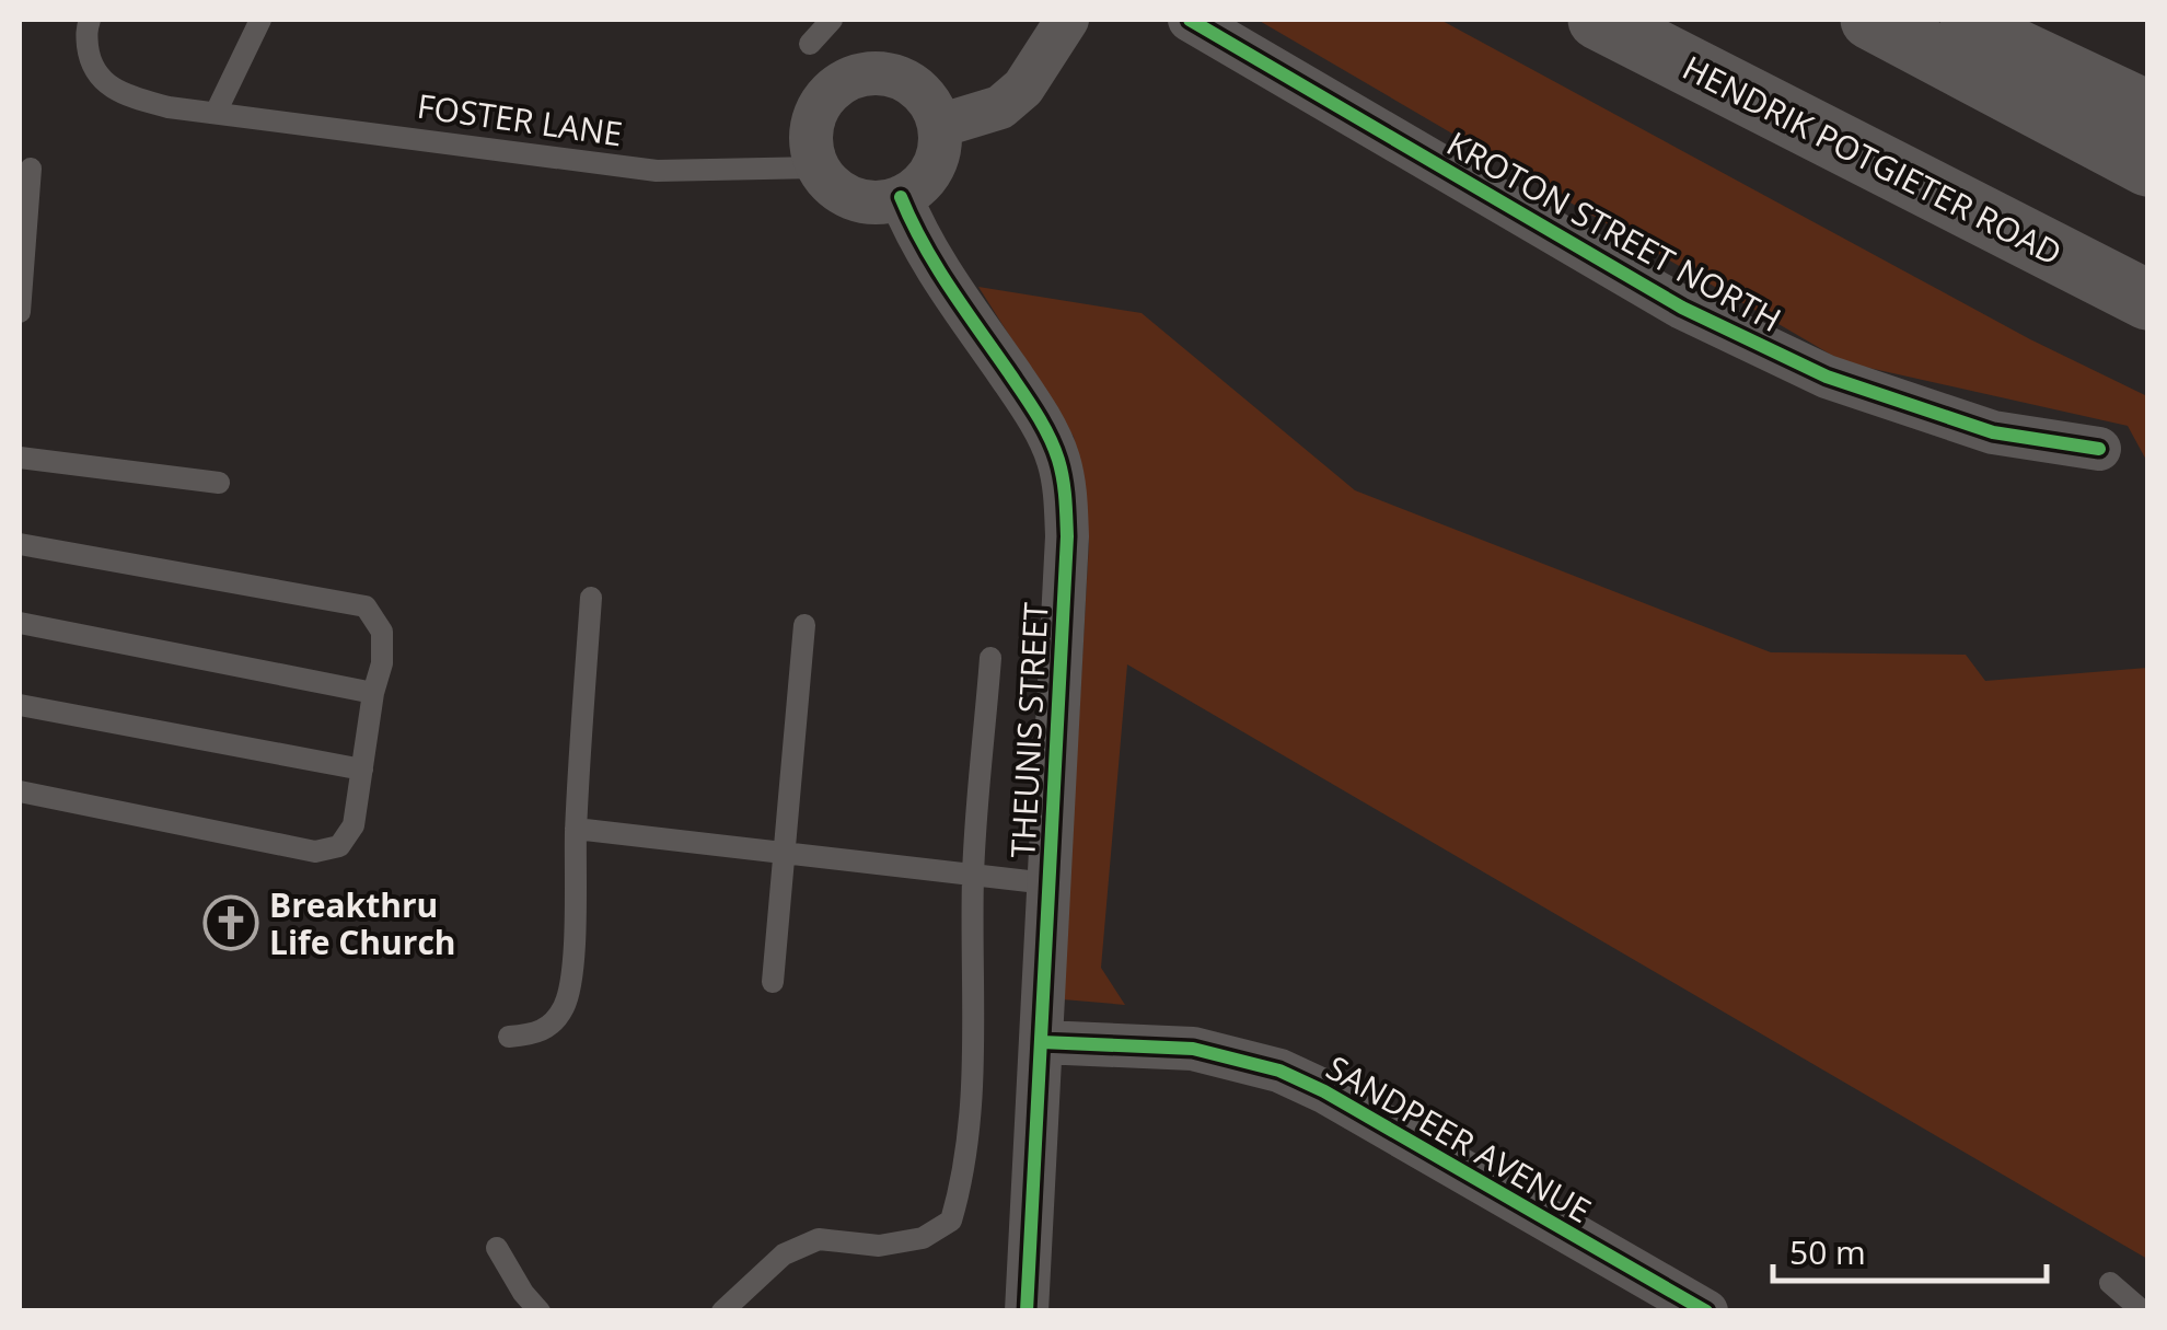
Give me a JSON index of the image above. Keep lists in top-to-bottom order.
{
  "streets": {
    "main road": ["HENDRIK POTGIETER ROAD"],
    "street": ["KROTON STREET NORTH", "THEUNIS STREET", "SANDPEER AVENUE"],
    "lane": ["FOSTER LANE"]
  },
  "crossings": [
    ["FOSTER LANE", "THEUNIS STREET"],
    ["THEUNIS STREET", "SANDPEER AVENUE"]
  ],
  "places": {
    "church": ["Breakthru Life Church"]
  },
  "scale_bar": "50 m"
}
